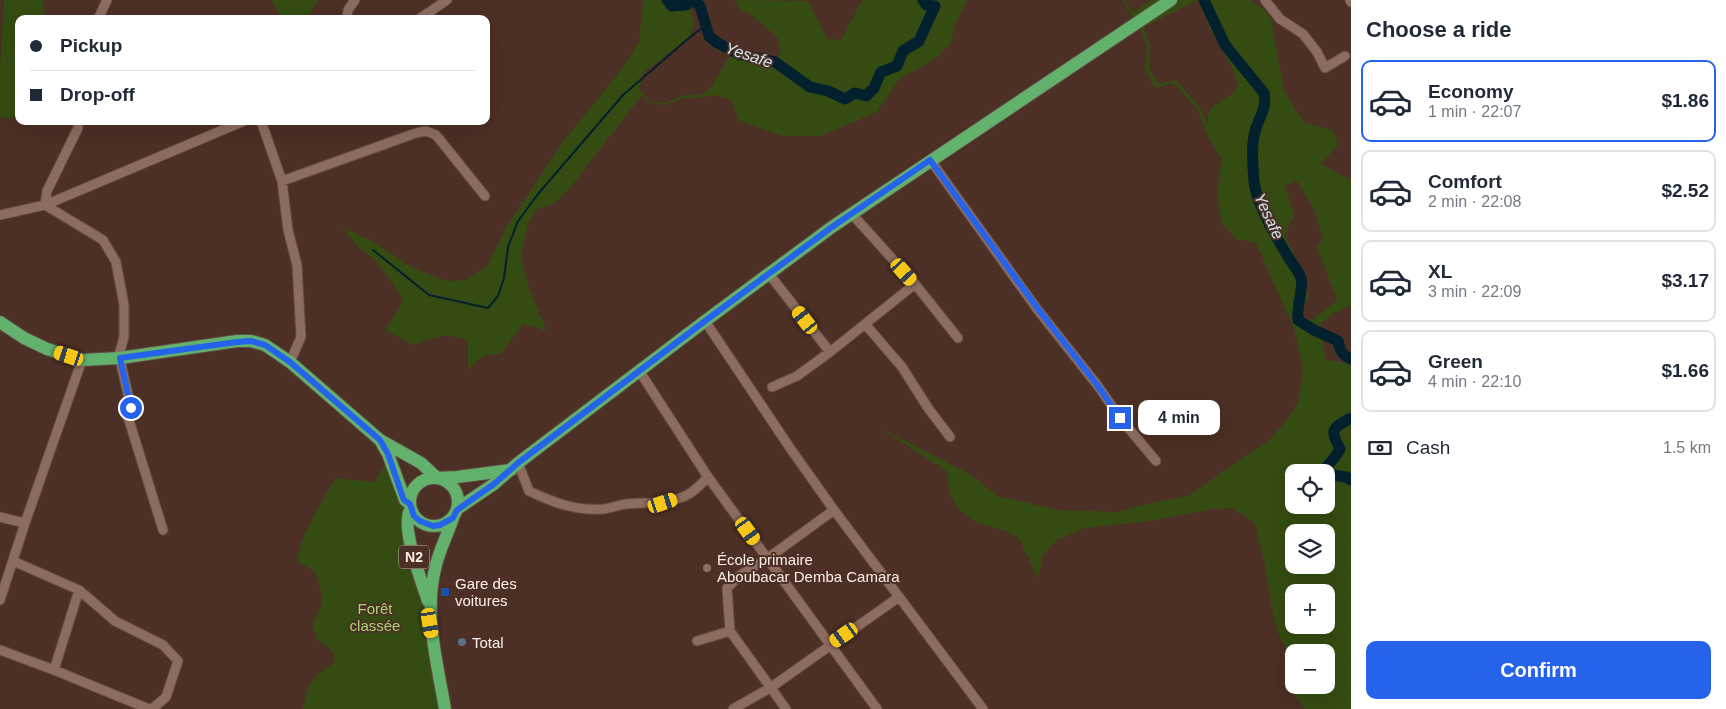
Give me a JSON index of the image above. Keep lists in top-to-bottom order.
{
  "streets": {
    "highway": ["N2"]
  },
  "water": ["Yesafe"],
  "parks": ["Forêt classée"],
  "places": {
    "other": ["École primaire Aboubacar Demba Camara", "Total"],
    "transit": ["Gare des voitures"]
  },
  "page": {
    "heading": "Choose a ride",
    "banner": ["Pickup", "Drop-off"],
    "list": [
      {
        "name": "Economy",
        "note": "1 min · 22:07",
        "value": "$1.86"
      },
      {
        "name": "Comfort",
        "note": "2 min · 22:08",
        "value": "$2.52"
      },
      {
        "name": "XL",
        "note": "3 min · 22:09",
        "value": "$3.17"
      },
      {
        "name": "Green",
        "note": "4 min · 22:10",
        "value": "$1.66"
      }
    ],
    "bubble": "4 min",
    "pay": ["Cash", "1.5 km"],
    "map_buttons": ["+", "−"],
    "buttons": "Confirm"
  }
}
